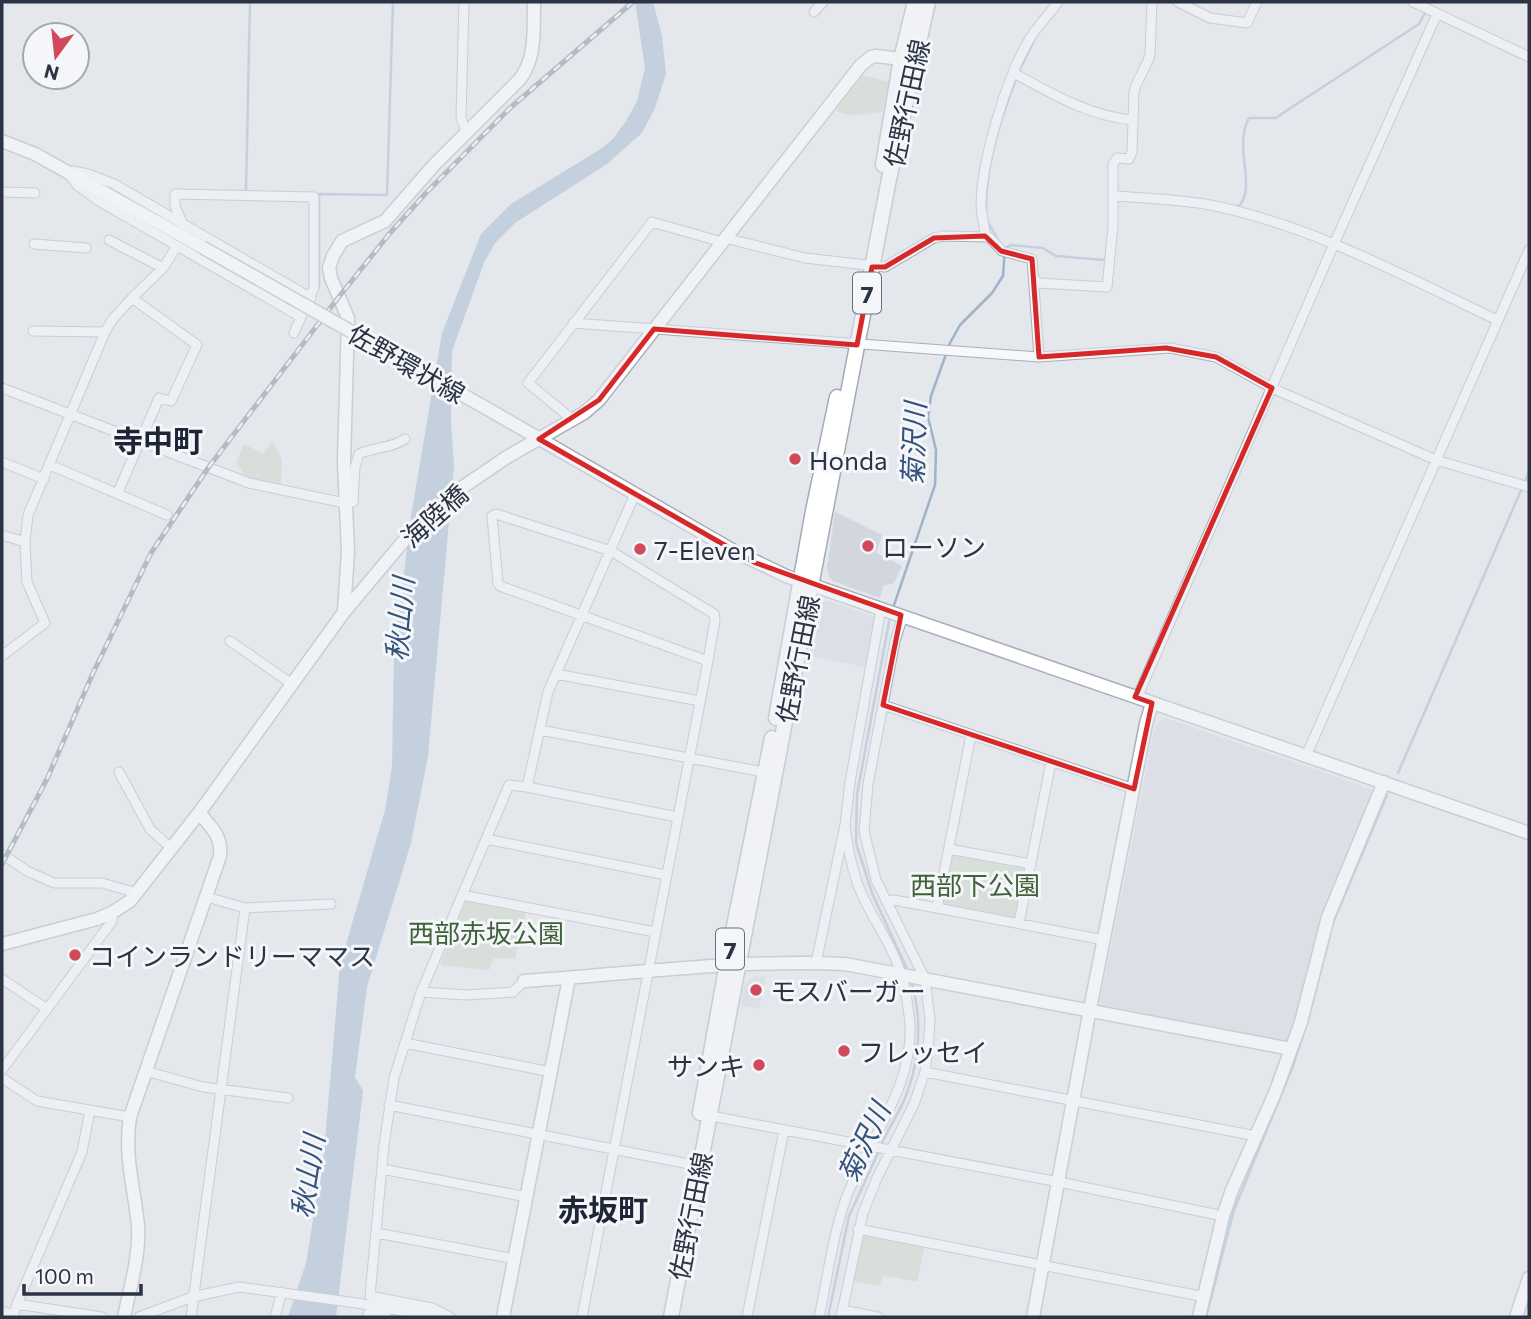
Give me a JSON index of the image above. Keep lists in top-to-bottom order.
{
  "streets": {
    "main road": ["佐野行田線", "7"],
    "street": ["佐野環状線", "海陸橋"]
  },
  "crossings": [
    ["佐野行田線", "佐野環状線"],
    ["佐野行田線", "海陸橋"],
    ["佐野環状線", "海陸橋"]
  ],
  "districts": ["寺中町", "赤坂町"],
  "water": ["菊沢川", "秋山川"],
  "parks": ["西部下公園", "西部赤坂公園"],
  "places": [
    "Honda",
    "ローソン",
    "7-Eleven",
    "コインランドリーママス",
    "モスバーガー",
    "フレッセイ",
    "サンキ"
  ],
  "scale_bar": "100 m",
  "north": "bottom"
}
